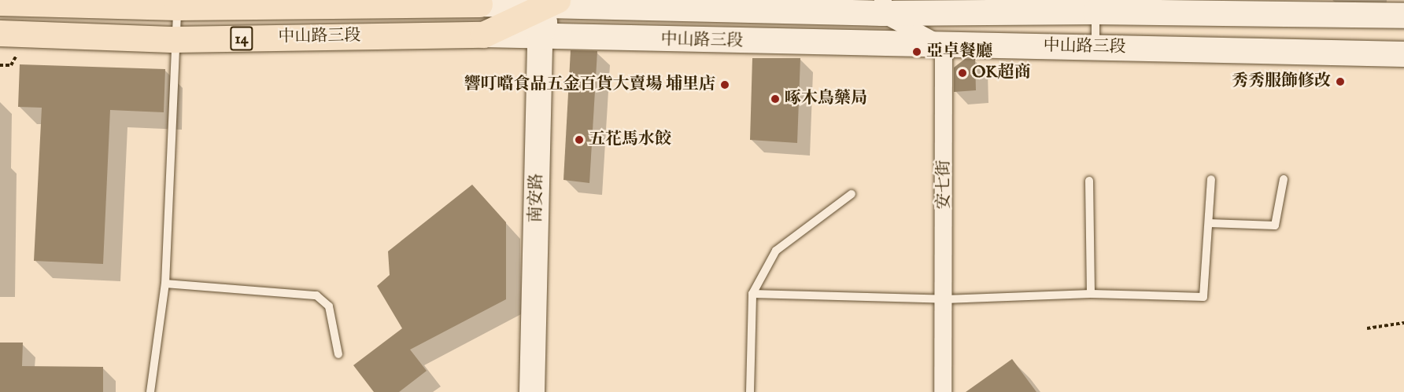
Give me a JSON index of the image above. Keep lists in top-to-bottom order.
{
  "streets": {
    "main road": ["中山路三段", "14"],
    "street": ["安七街", "南安路"]
  },
  "crossings": [
    ["中山路三段", "14"],
    ["中山路三段", "安七街"],
    ["中山路三段", "南安路"],
    ["14", "南安路"]
  ],
  "places": [
    "亞卓餐廳",
    "OK超商",
    "秀秀服飾修改",
    "響叮噹食品五金百貨大賣場 埔里店",
    "啄木鳥藥局",
    "五花馬水餃"
  ]
}
